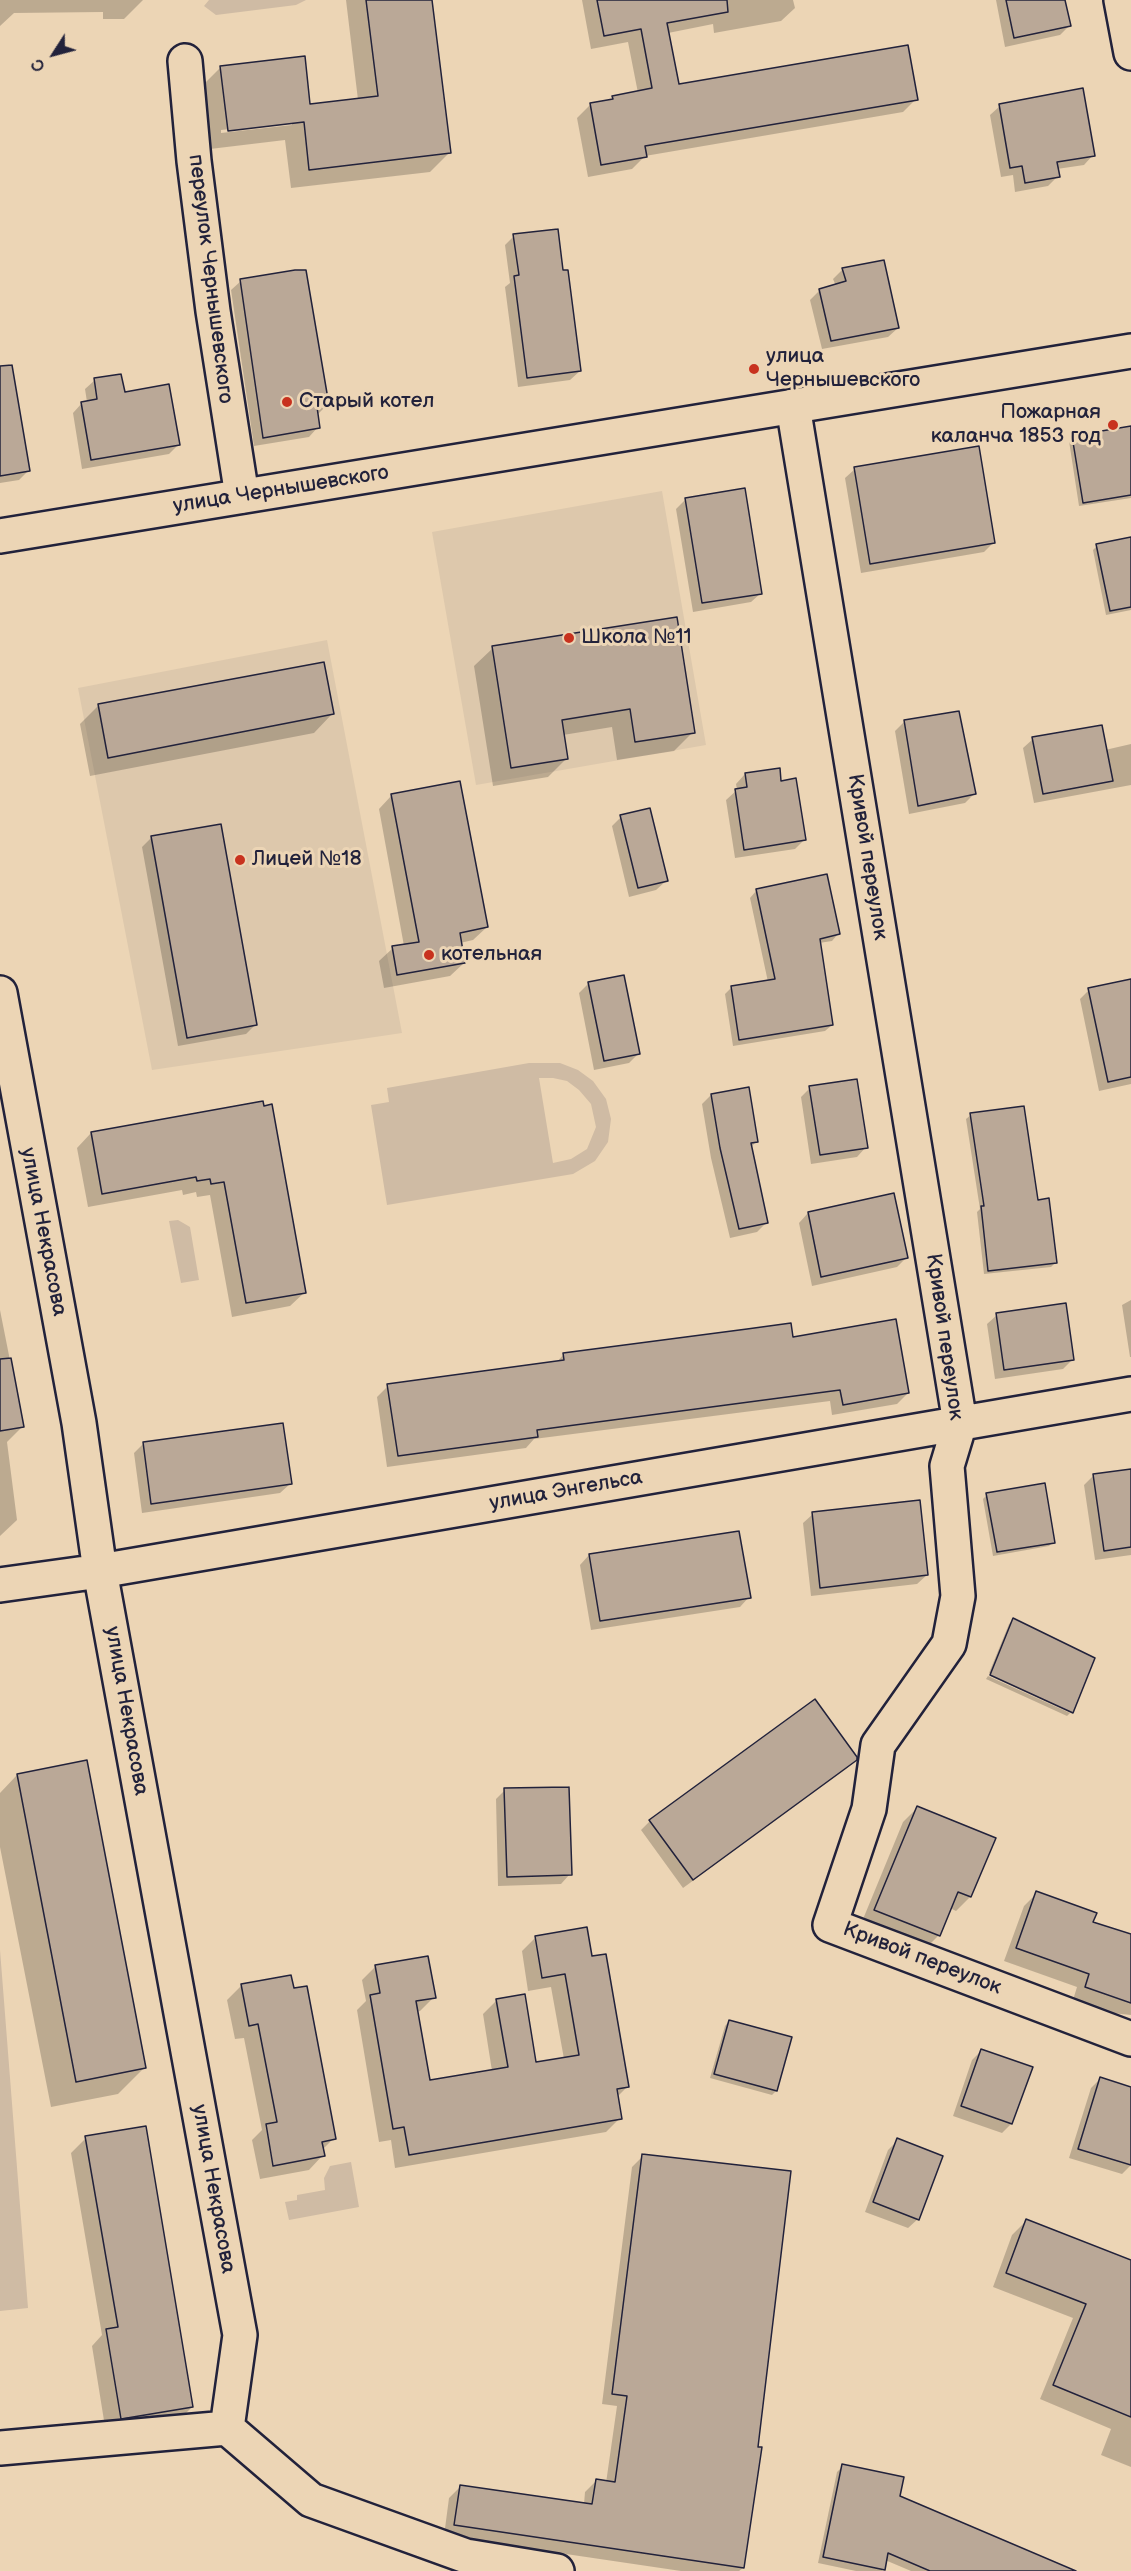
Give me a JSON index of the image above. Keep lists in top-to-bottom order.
{
  "streets": {
    "street": [
      "переулок Чернышевского",
      "улица Чернышевского",
      "Кривой переулок",
      "улица Некрасова",
      "улица Энгельса"
    ]
  },
  "crossings": [
    ["переулок Чернышевского", "улица Чернышевского"],
    ["улица Чернышевского", "Кривой переулок"],
    ["Кривой переулок", "улица Энгельса"],
    ["улица Некрасова", "улица Энгельса"]
  ],
  "places": [
    "улица Чернышевского",
    "Старый котел",
    "Пожарная каланча 1853 год",
    "Школа №11",
    "Лицей №18",
    "котельная"
  ],
  "north": "bottom left"
}
